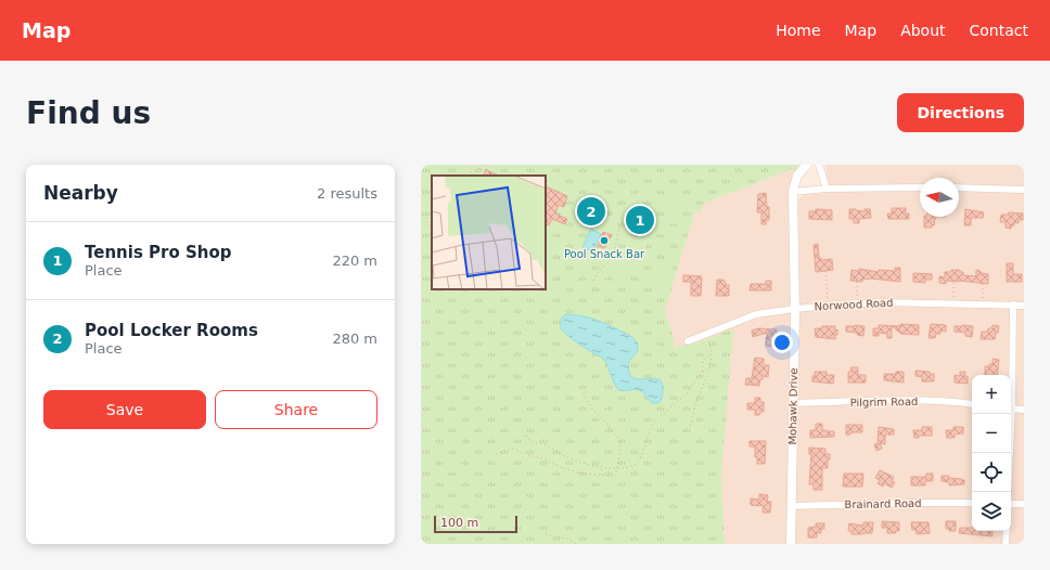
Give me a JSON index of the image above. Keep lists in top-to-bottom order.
{
  "streets": {
    "street": [
      "Norwood Road",
      "Pilgrim Road",
      "Mohawk Drive",
      "Brainard Road"
    ]
  },
  "crossings": [
    ["Norwood Road", "Mohawk Drive"],
    ["Pilgrim Road", "Mohawk Drive"],
    ["Mohawk Drive", "Brainard Road"]
  ],
  "places": ["Pool Snack Bar"],
  "scale_bar": "100 m",
  "north": "left",
  "page": {
    "header": "Map",
    "nav": [
      "Home",
      "Map",
      "About",
      "Contact"
    ],
    "buttons": [
      "Directions",
      ["Save", "Share"]
    ],
    "title": "Find us",
    "heading": ["Nearby", "2 results"],
    "pins": ["2", "1"],
    "list": [
      {
        "mark": "1",
        "name": "Tennis Pro Shop",
        "note": "Place",
        "value": "220 m"
      },
      {
        "mark": "2",
        "name": "Pool Locker Rooms",
        "note": "Place",
        "value": "280 m"
      }
    ],
    "map_buttons": ["+", "−"],
    "scale": "100 m"
  }
}
